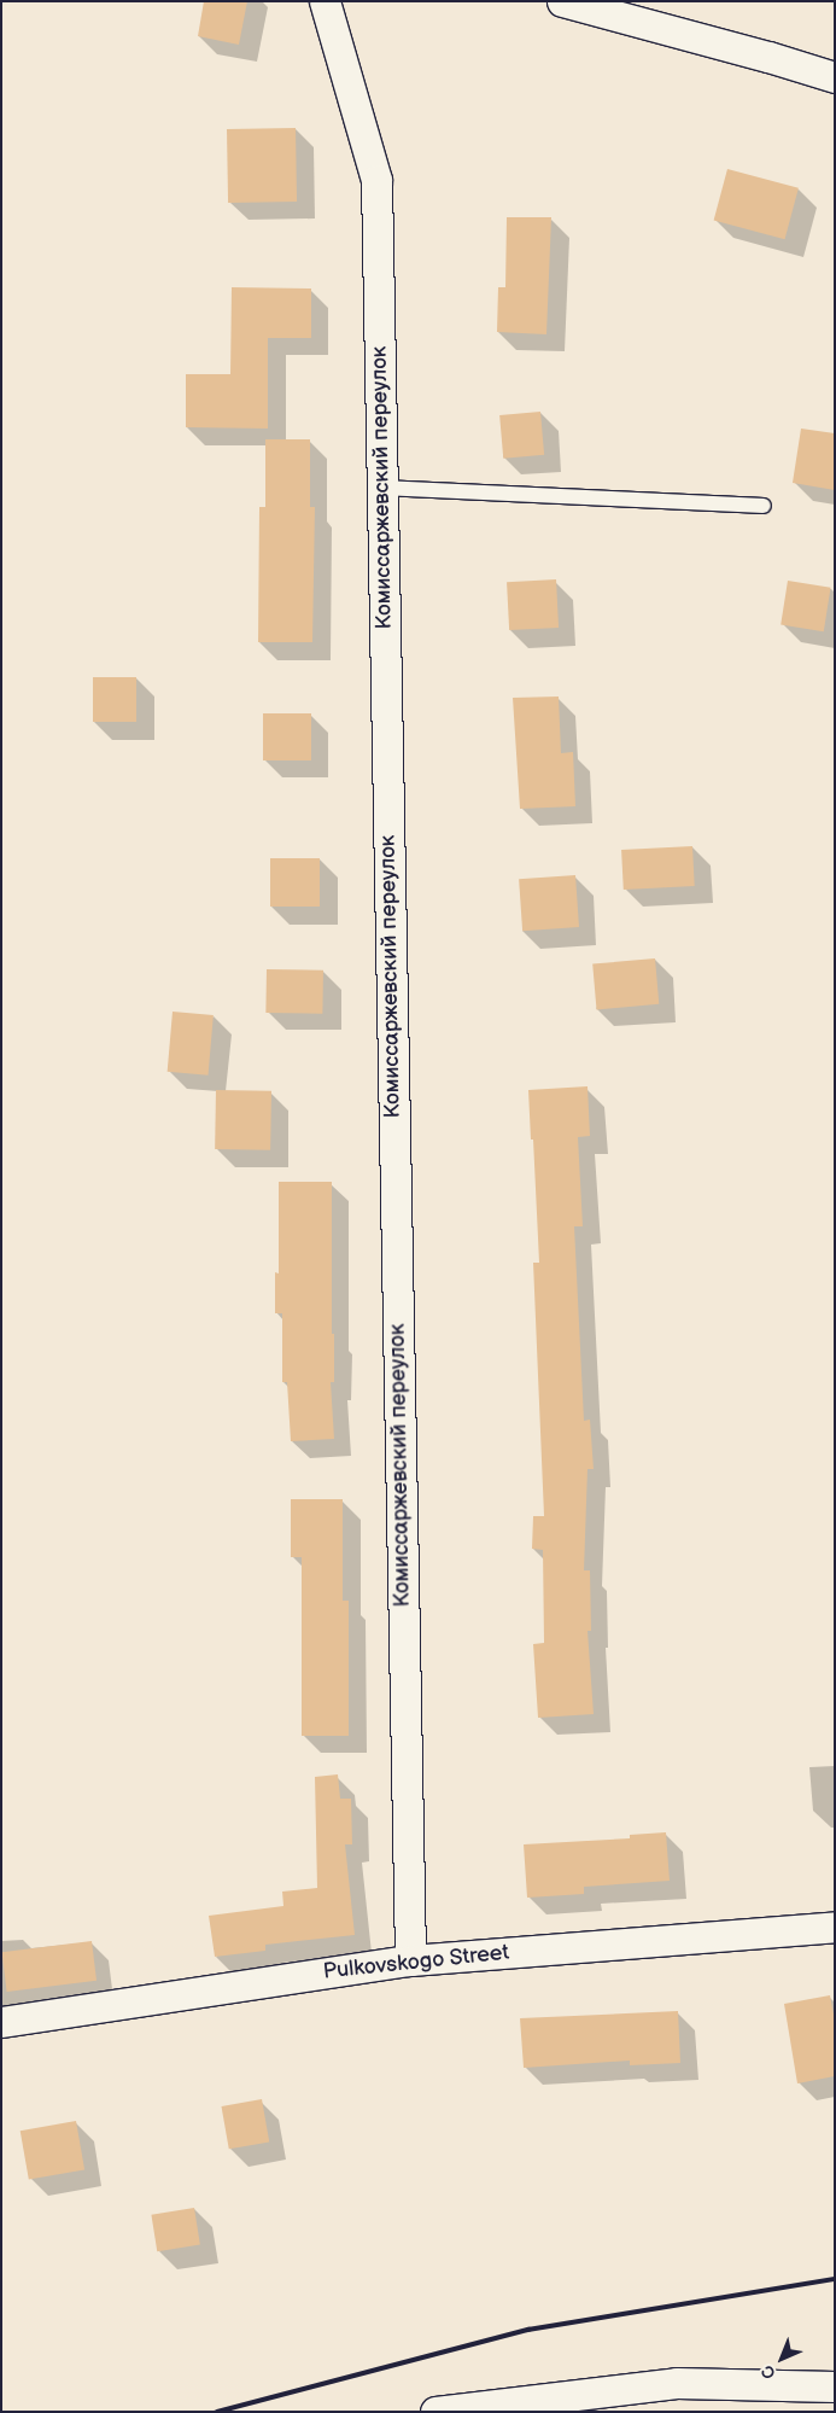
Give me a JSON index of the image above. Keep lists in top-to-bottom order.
{
  "streets": {
    "street": ["Комиссаржевский переулок", "Pulkovskogo Street"]
  },
  "crossings": [
    ["Комиссаржевский переулок", "Pulkovskogo Street"]
  ],
  "north": "bottom left"
}
